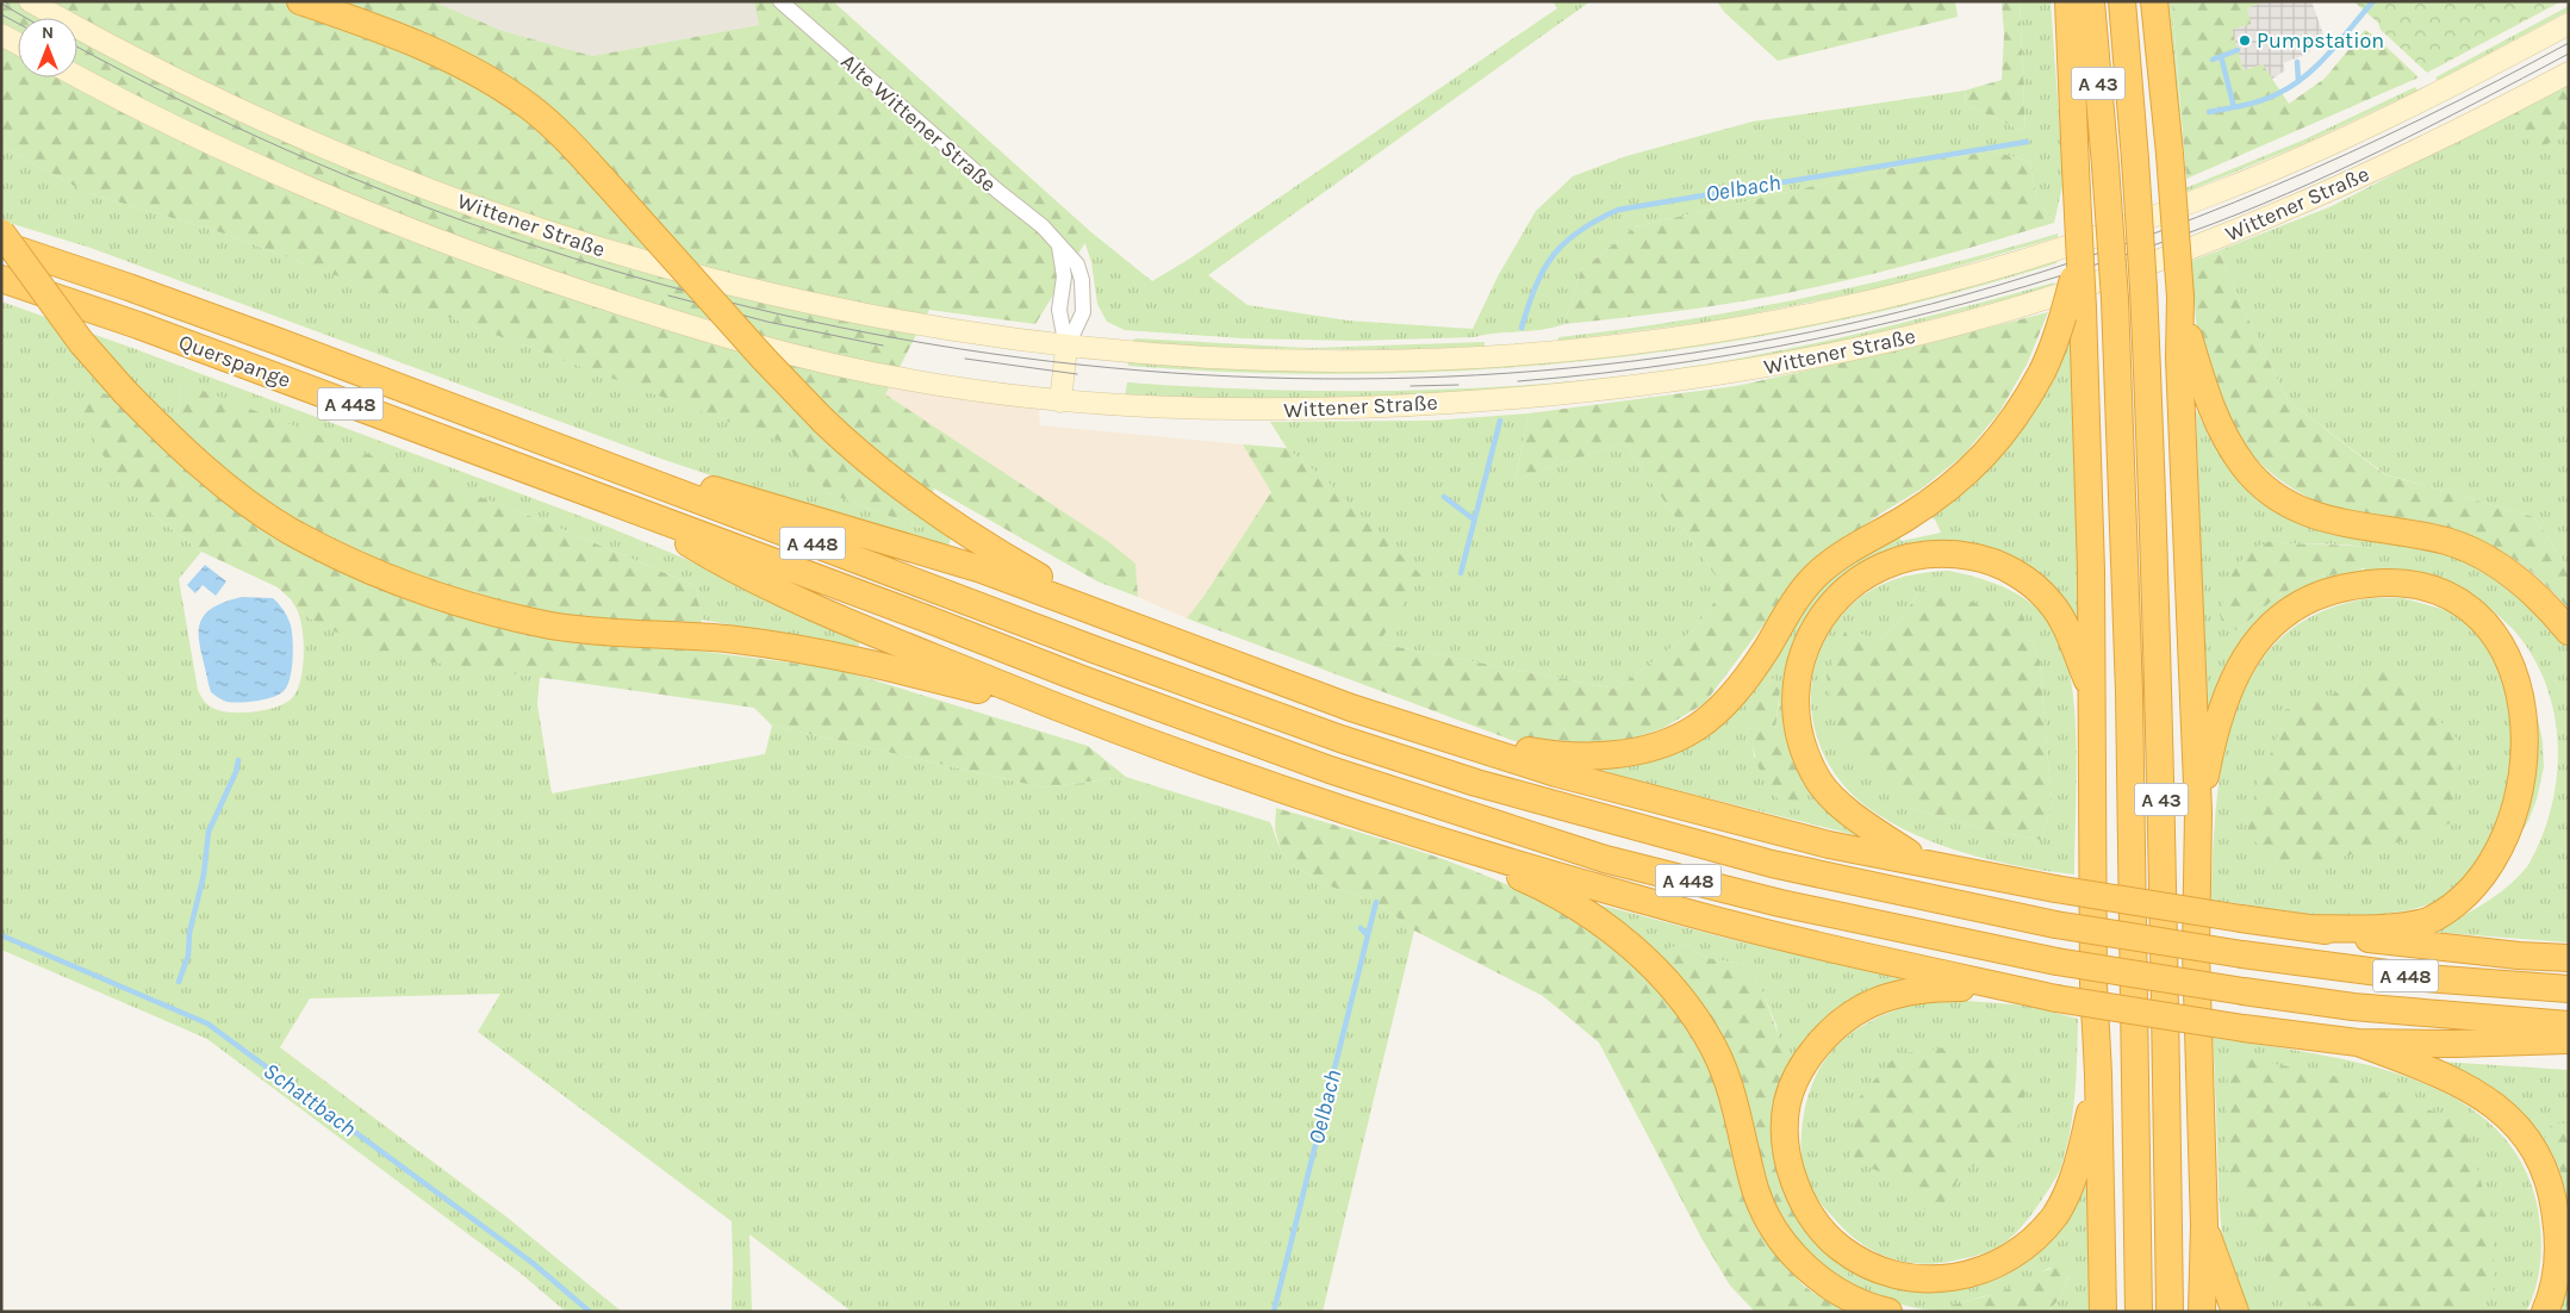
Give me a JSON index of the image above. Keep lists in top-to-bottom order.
{
  "streets": {
    "highway": ["A 43", "Querspange", "A 448"],
    "main road": ["Wittener Straße"],
    "street": ["Alte Wittener Straße"]
  },
  "crossings": [
    ["Alte Wittener Straße", "Wittener Straße"],
    ["Querspange", "A 448"]
  ],
  "water": ["Oelbach", "Schattbach"],
  "places": ["Pumpstation"],
  "north": "top"
}
